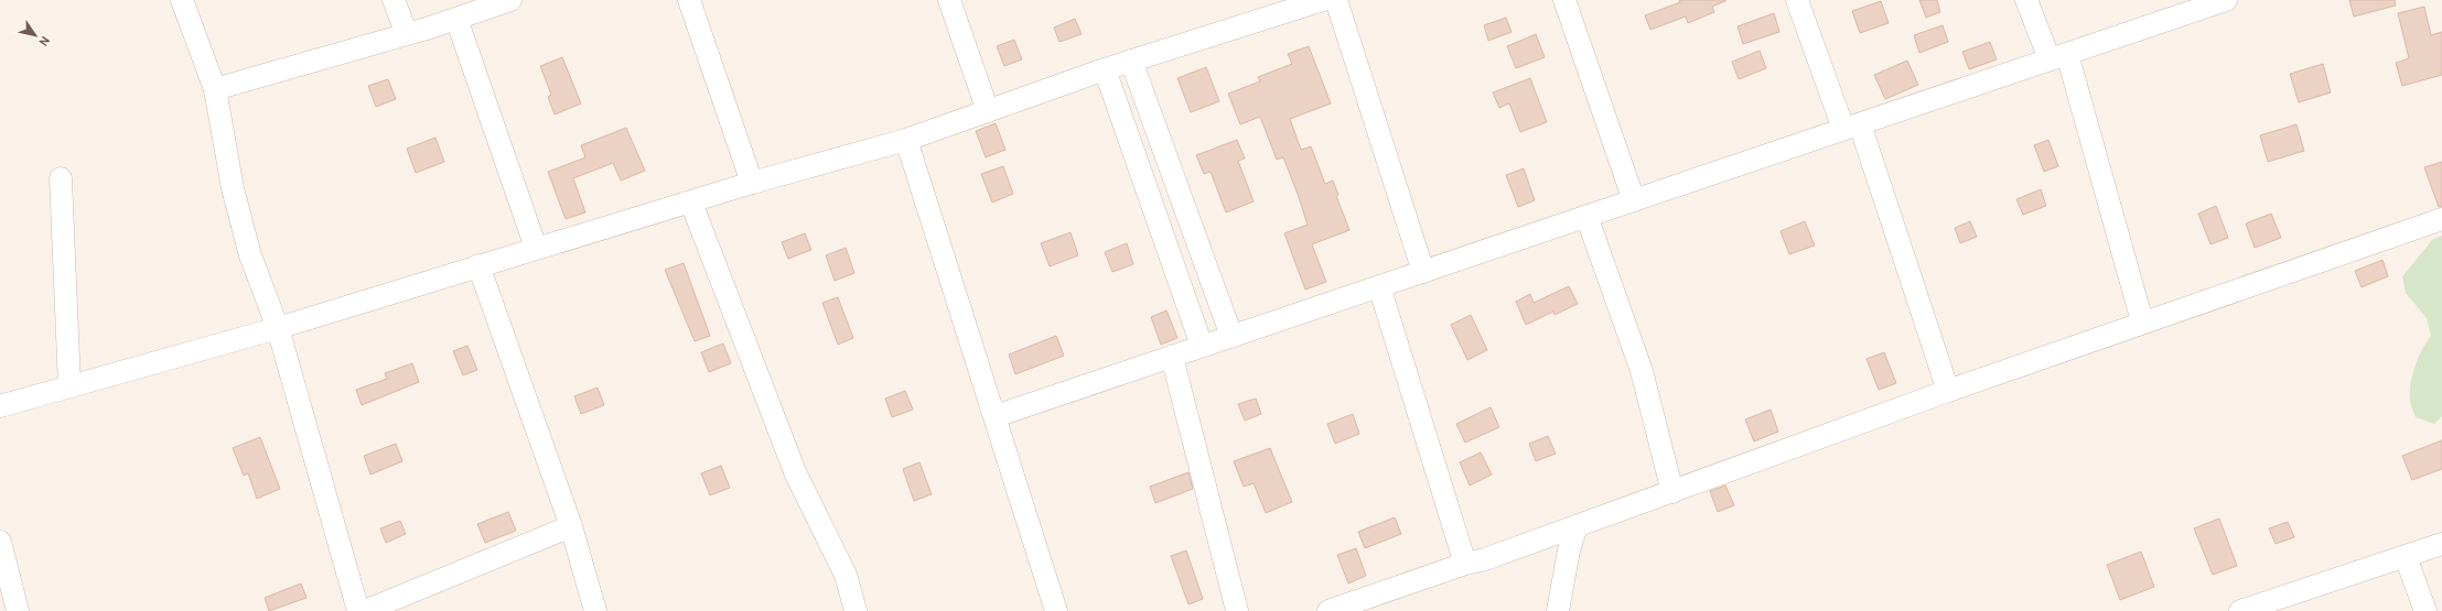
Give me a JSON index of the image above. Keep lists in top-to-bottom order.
{
  "north": "bottom right"
}
